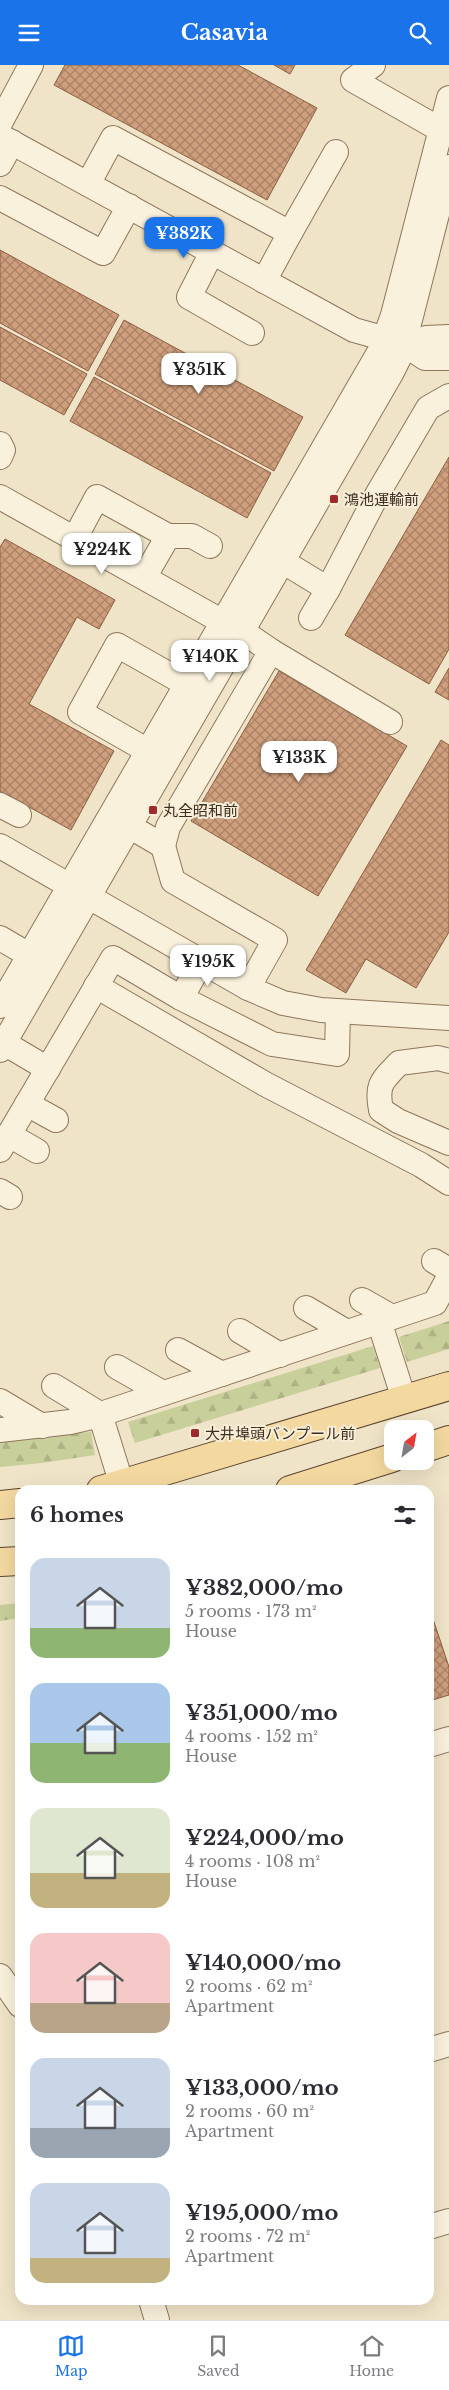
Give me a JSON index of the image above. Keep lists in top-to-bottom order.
{
  "places": {
    "transit": ["鴻池運輸前", "丸全昭和前", "大井埠頭バンプール前"]
  },
  "north": "top right",
  "page": {
    "header": "Casavia",
    "price": [
      "¥382K",
      "¥351K",
      "¥224K",
      "¥140K",
      "¥133K",
      "¥195K"
    ],
    "heading": "6 homes",
    "list": [
      {
        "name": "¥382,000/mo",
        "note": "5 rooms · 173 m² · House"
      },
      {
        "name": "¥351,000/mo",
        "note": "4 rooms · 152 m² · House"
      },
      {
        "name": "¥224,000/mo",
        "note": "4 rooms · 108 m² · House"
      },
      {
        "name": "¥140,000/mo",
        "note": "2 rooms · 62 m² · Apartment"
      },
      {
        "name": "¥133,000/mo",
        "note": "2 rooms · 60 m² · Apartment"
      },
      {
        "name": "¥195,000/mo",
        "note": "2 rooms · 72 m² · Apartment"
      }
    ],
    "tabs": ["Map", "Saved", "Home"]
  }
}
